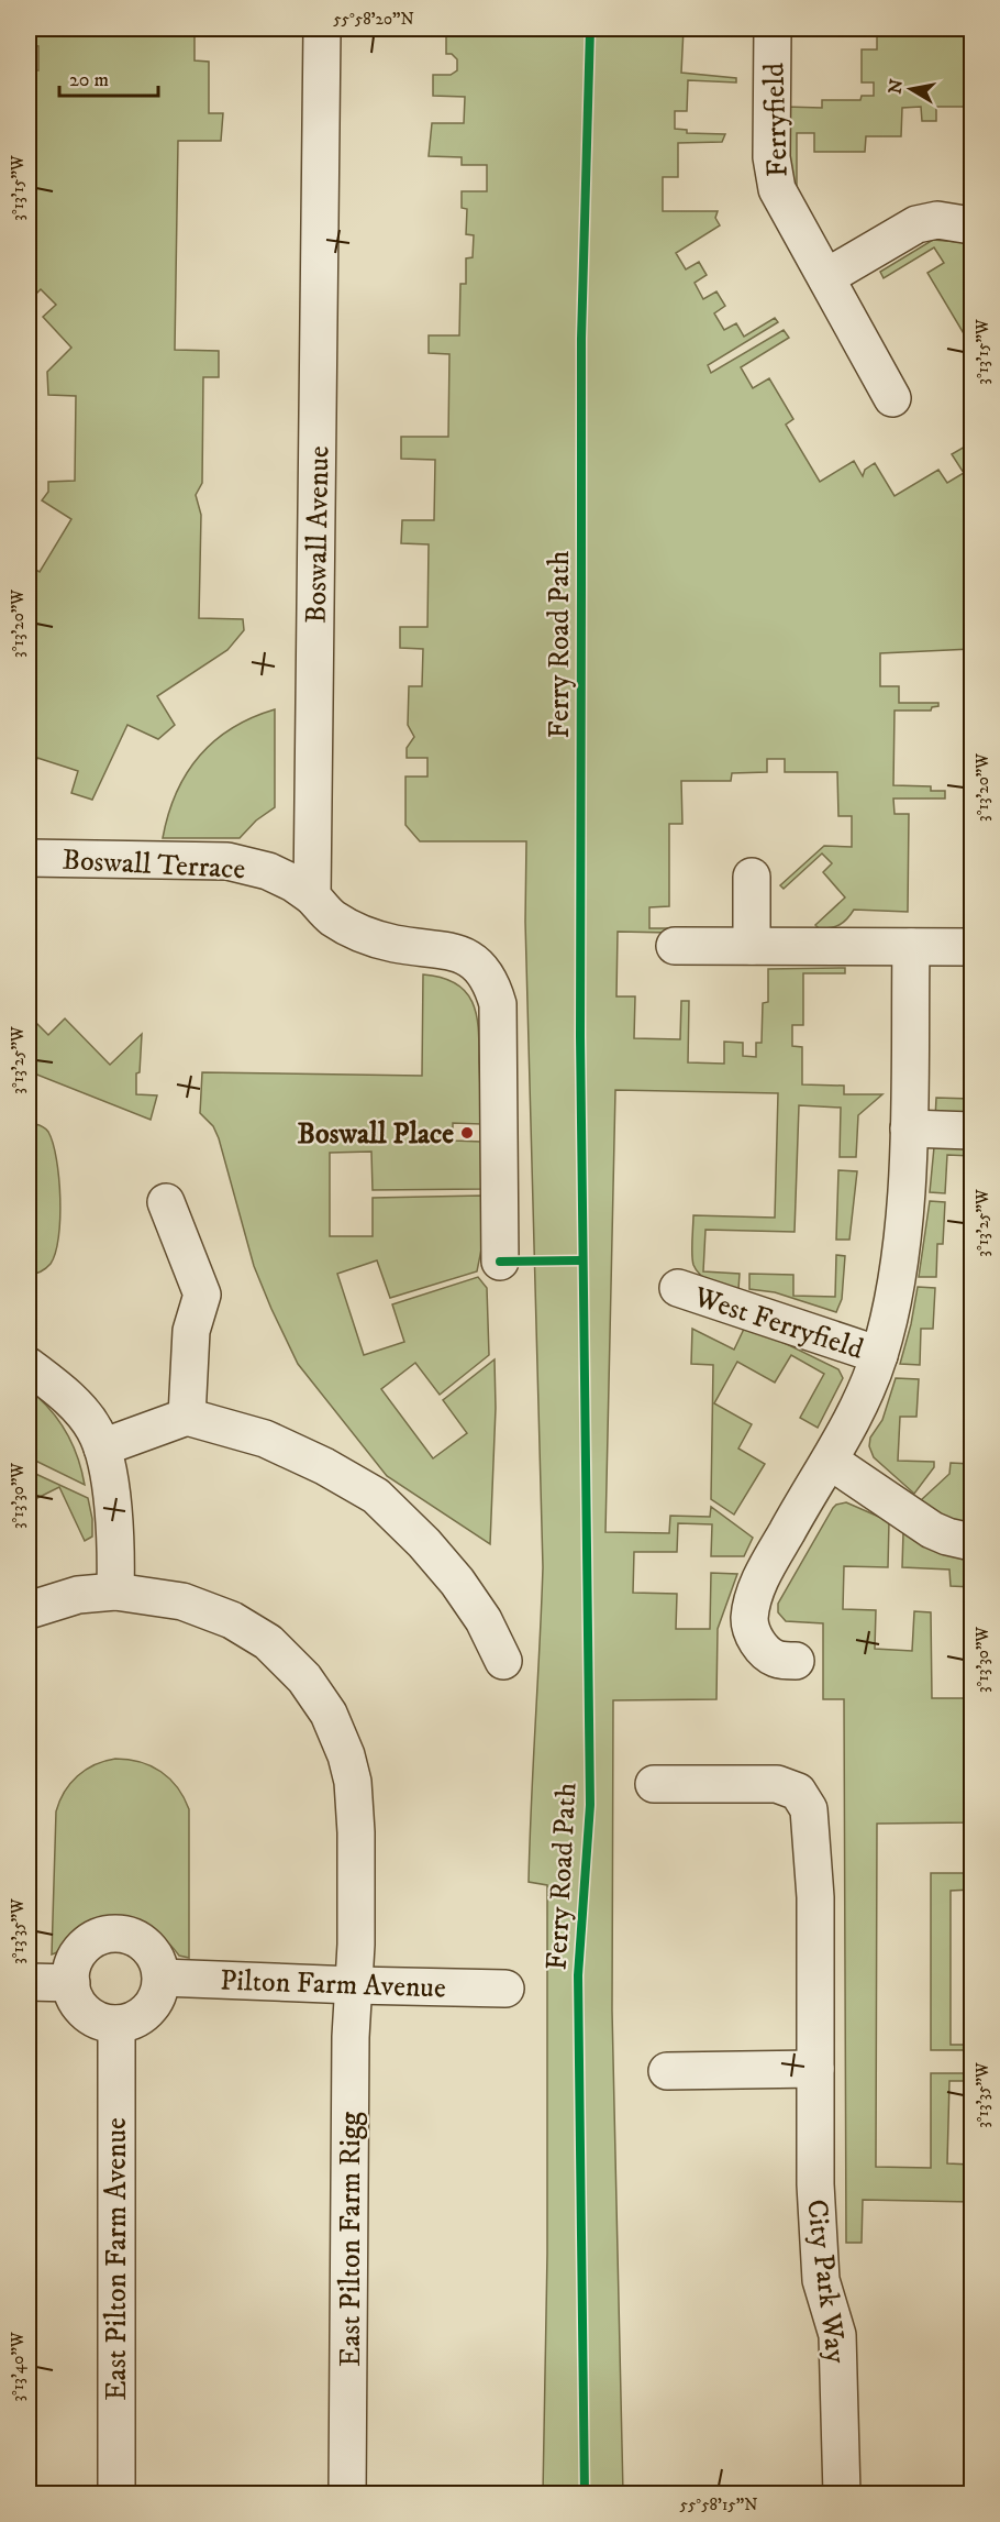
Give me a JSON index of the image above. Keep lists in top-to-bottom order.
{
  "streets": {
    "street": [
      "Ferryfield",
      "Boswall Avenue",
      "Boswall Terrace",
      "West Ferryfield",
      "Pilton Farm Avenue",
      "East Pilton Farm Rigg",
      "East Pilton Farm Avenue",
      "City Park Way"
    ],
    "cycle path": ["Ferry Road Path"]
  },
  "crossings": [
    ["Boswall Avenue", "Boswall Terrace"],
    ["Pilton Farm Avenue", "East Pilton Farm Rigg"],
    ["Pilton Farm Avenue", "East Pilton Farm Avenue"]
  ],
  "places": ["Boswall Place"],
  "scale_bar": "20 m",
  "north": "left",
  "coordinates": [
    "55°58'20\"N",
    "3°13'15\"W",
    "3°13'20\"W",
    "3°13'25\"W",
    "3°13'30\"W",
    "3°13'35\"W",
    "3°13'40\"W",
    "55°58'15\"N"
  ]
}
